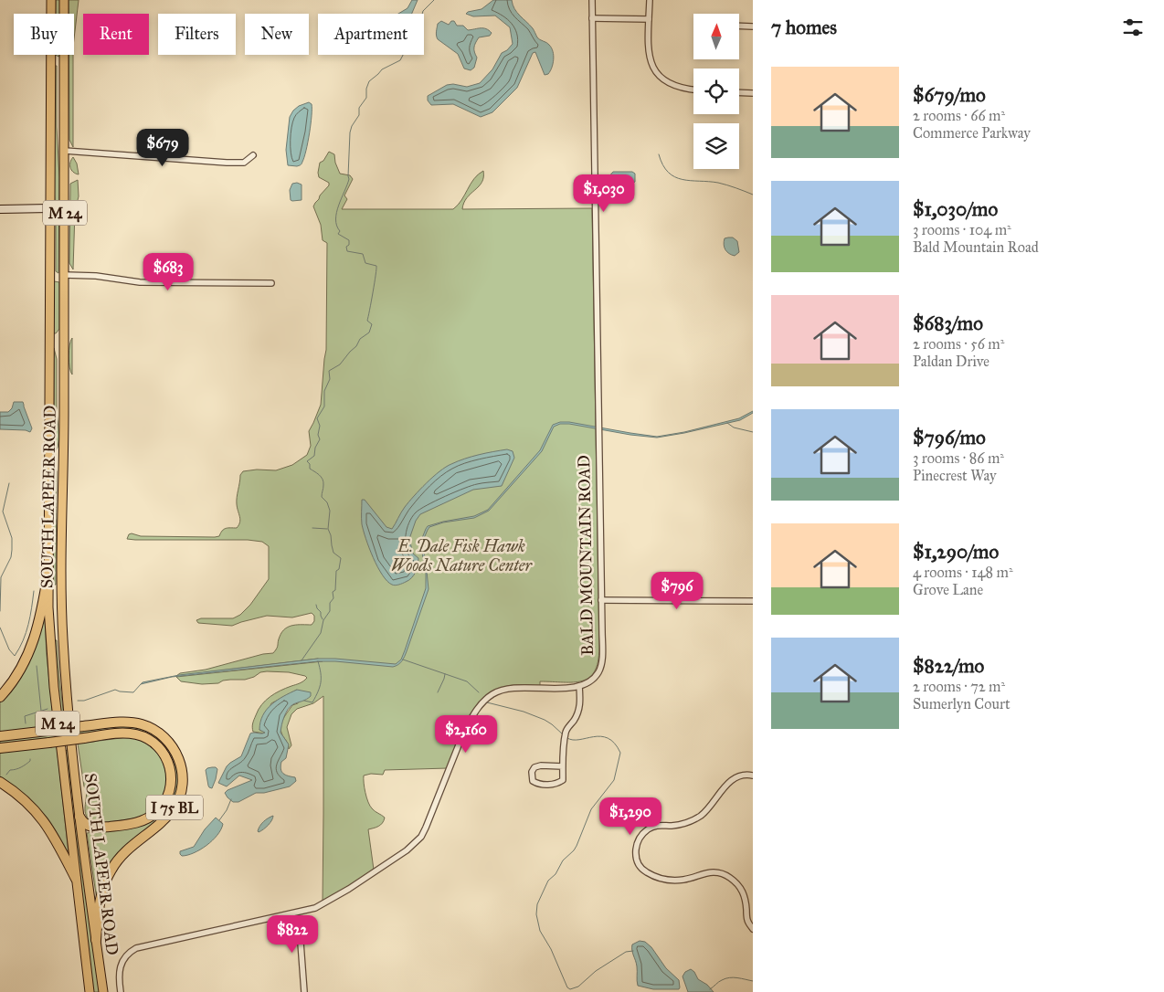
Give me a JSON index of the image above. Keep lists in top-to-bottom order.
{
  "streets": {
    "highway": ["I 75 BL"],
    "main road": ["M 24", "SOUTH LAPEER ROAD"],
    "street": ["BALD MOUNTAIN ROAD"]
  },
  "crossings": [
    ["SOUTH LAPEER ROAD", "I 75 BL"]
  ],
  "parks": ["E. Dale Fisk Hawk Woods Nature Center"],
  "north": "top",
  "page": {
    "heading": "7 homes",
    "chip": [
      "Buy",
      "Rent",
      "Filters",
      "New",
      "Apartment"
    ],
    "list": [
      {
        "name": "$679/mo",
        "note": "2 rooms · 66 m² · Commerce Parkway"
      },
      {
        "name": "$1,030/mo",
        "note": "3 rooms · 104 m² · Bald Mountain Road"
      },
      {
        "name": "$683/mo",
        "note": "2 rooms · 56 m² · Paldan Drive"
      },
      {
        "name": "$796/mo",
        "note": "3 rooms · 86 m² · Pinecrest Way"
      },
      {
        "name": "$1,290/mo",
        "note": "4 rooms · 148 m² · Grove Lane"
      },
      {
        "name": "$822/mo",
        "note": "2 rooms · 72 m² · Sumerlyn Court"
      }
    ],
    "price": [
      "$679",
      "$1,030",
      "$683",
      "$796",
      "$2,160",
      "$1,290",
      "$822"
    ]
  }
}
